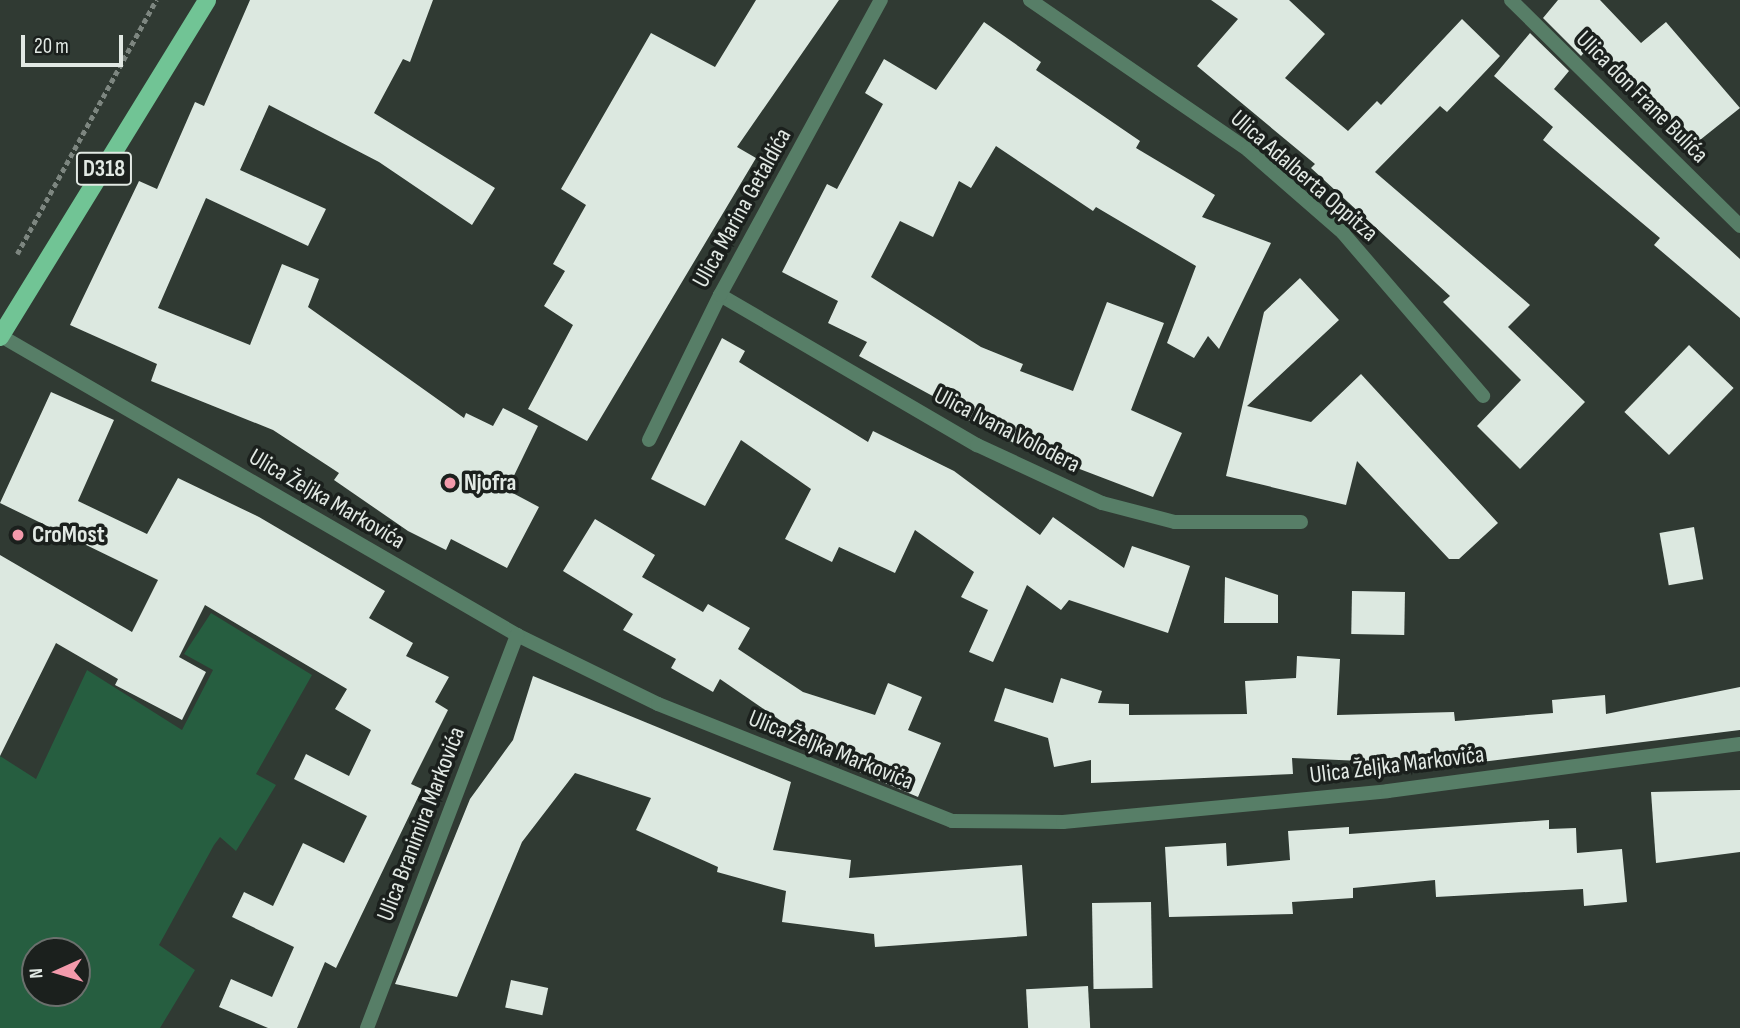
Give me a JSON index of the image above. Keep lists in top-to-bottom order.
{
  "streets": {
    "main road": ["D318"],
    "street": [
      "Ulica don Frane Bulića",
      "Ulica Adalberta Oppitza",
      "Ulica Marina Getaldića",
      "Ulica Ivana Volodera",
      "Ulica Željka Markovića",
      "Ulica Branimira Markovića"
    ]
  },
  "crossings": [
    ["D318", "Ulica Željka Markovića"],
    ["Ulica Marina Getaldića", "Ulica Ivana Volodera"],
    ["Ulica Željka Markovića", "Ulica Branimira Markovića"]
  ],
  "places": ["Njofra", "CroMost"],
  "scale_bar": "20 m",
  "north": "left"
}
